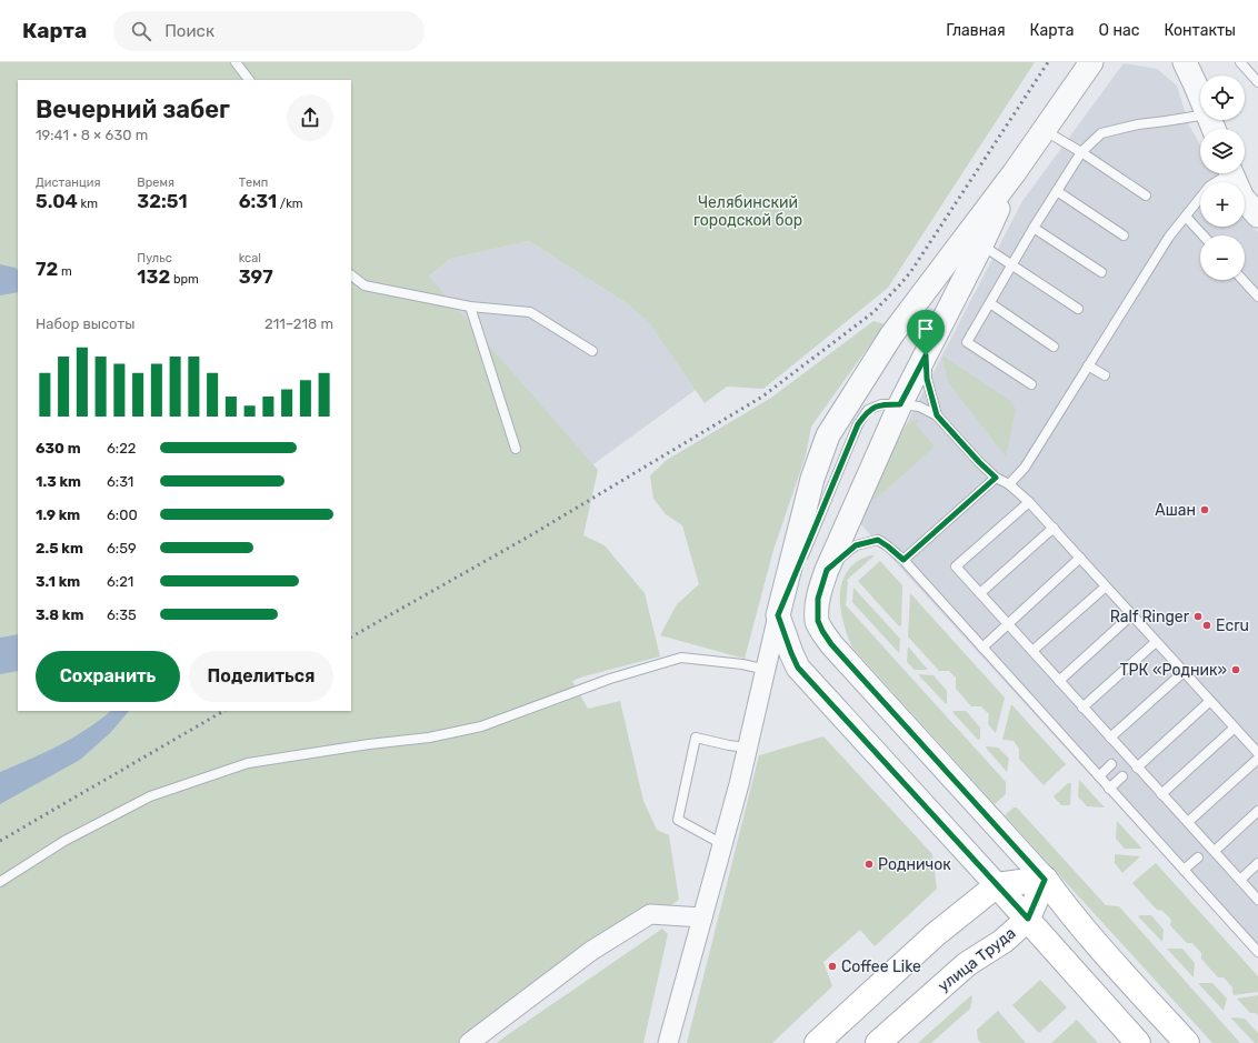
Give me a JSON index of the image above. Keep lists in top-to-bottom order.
{
  "streets": {
    "main road": ["улица Труда"]
  },
  "parks": ["Челябинский городской бор"],
  "places": [
    "Ашан",
    "Ralf Ringer",
    "Ecru",
    "ТРК «Родник»",
    "Родничок",
    "Coffee Like"
  ],
  "page": {
    "header": "Карта",
    "search": "Поиск",
    "nav": [
      "Главная",
      "Карта",
      "О нас",
      "Контакты"
    ],
    "map_buttons": ["+", "−"],
    "heading": ["Вечерний забег", "19:41 · 8 × 630 m"],
    "stats": [
      ["Дистанция", "5.04 km"],
      ["Время", "32:51"],
      ["Темп", "6:31 /km"],
      ["72 m"],
      ["Пульс", "132 bpm"],
      ["kcal", "397"]
    ],
    "chart": ["Набор высоты", "211–218 m"],
    "list": [
      {
        "name": "630 m",
        "note": "6:22"
      },
      {
        "name": "1.3 km",
        "note": "6:31"
      },
      {
        "name": "1.9 km",
        "note": "6:00"
      },
      {
        "name": "2.5 km",
        "note": "6:59"
      },
      {
        "name": "3.1 km",
        "note": "6:21"
      },
      {
        "name": "3.8 km",
        "note": "6:35"
      }
    ],
    "buttons": ["Сохранить", "Поделиться"]
  }
}
